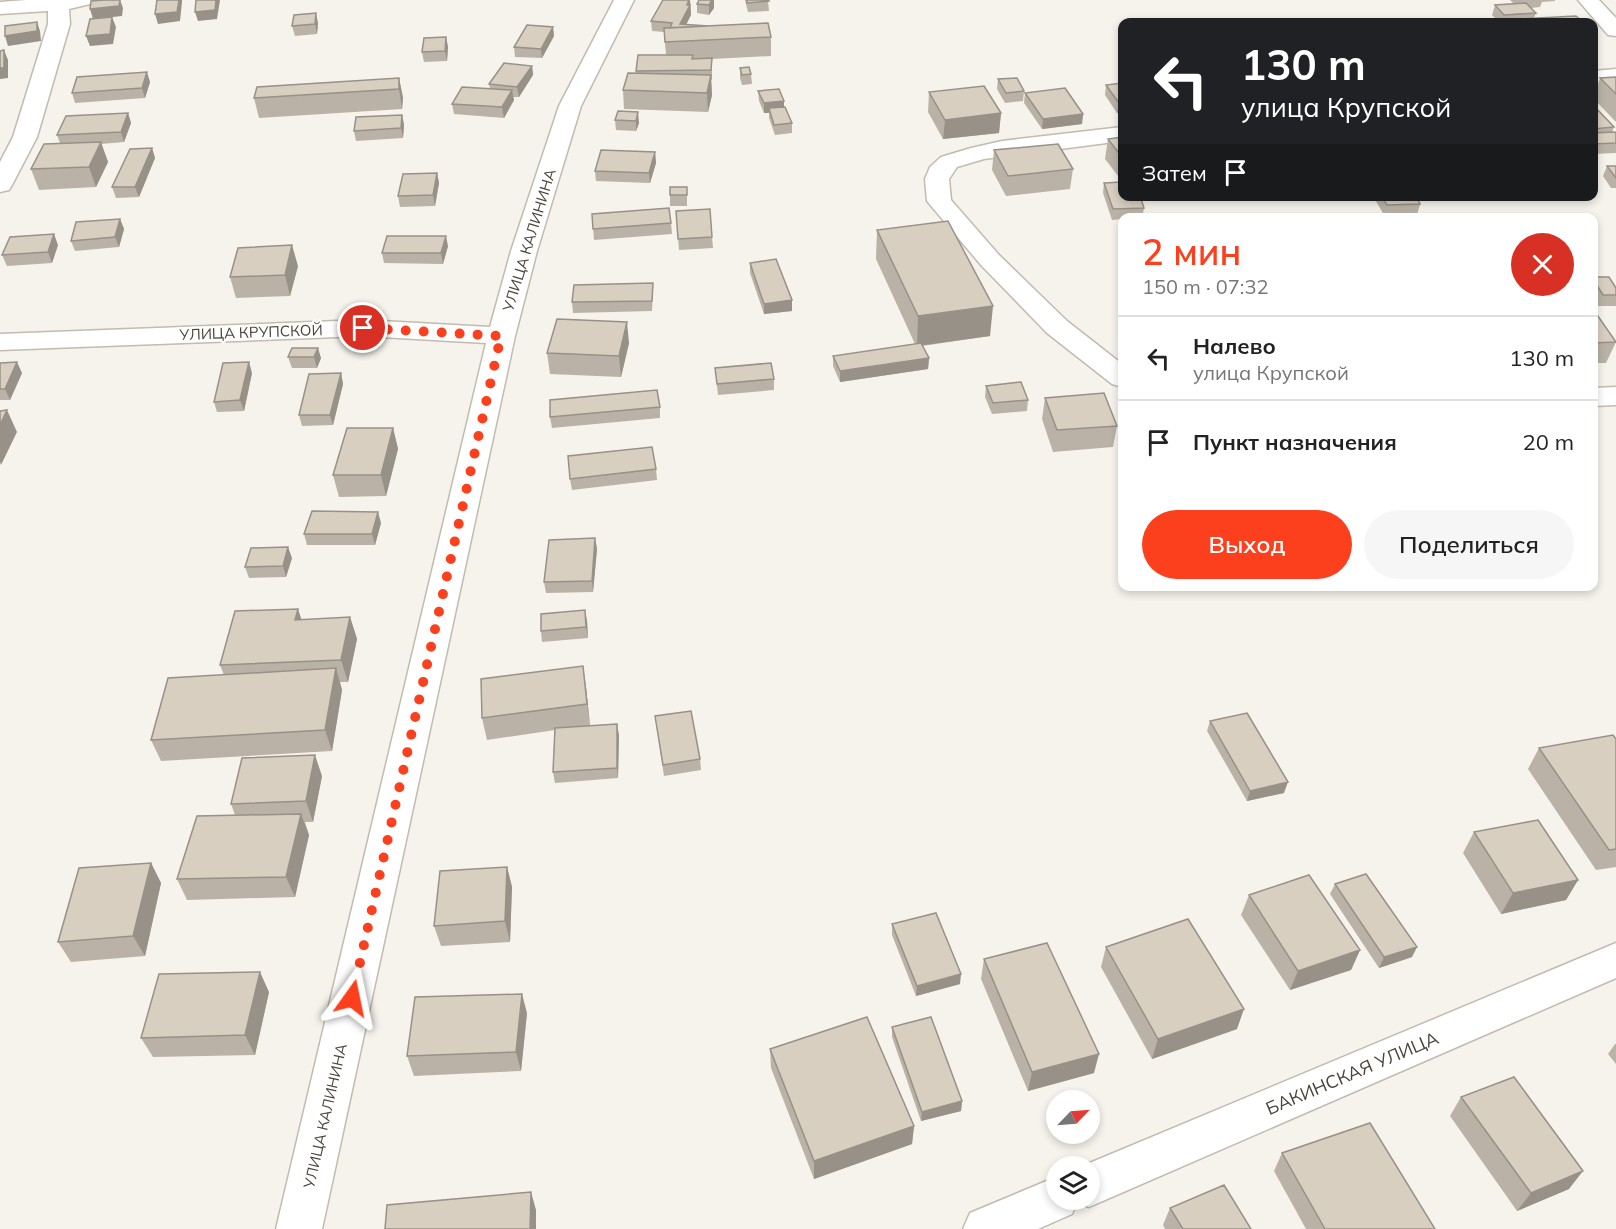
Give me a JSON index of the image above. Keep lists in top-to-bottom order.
{
  "streets": {
    "street": ["УЛИЦА КАЛИНИНА", "УЛИЦА КРУПСКОЙ", "БАКИНСКАЯ УЛИЦА"]
  },
  "crossings": [
    ["УЛИЦА КАЛИНИНА", "УЛИЦА КРУПСКОЙ"]
  ],
  "north": "top right",
  "page": {
    "turn": ["130 m", "улица Крупской"],
    "then": "Затем",
    "heading": ["2 мин", "150 m · 07:32"],
    "list": [
      {
        "name": "Налево",
        "note": "улица Крупской",
        "value": "130 m"
      },
      {
        "name": "Пункт назначения",
        "value": "20 m"
      }
    ],
    "buttons": ["Выход", "Поделиться"]
  }
}
